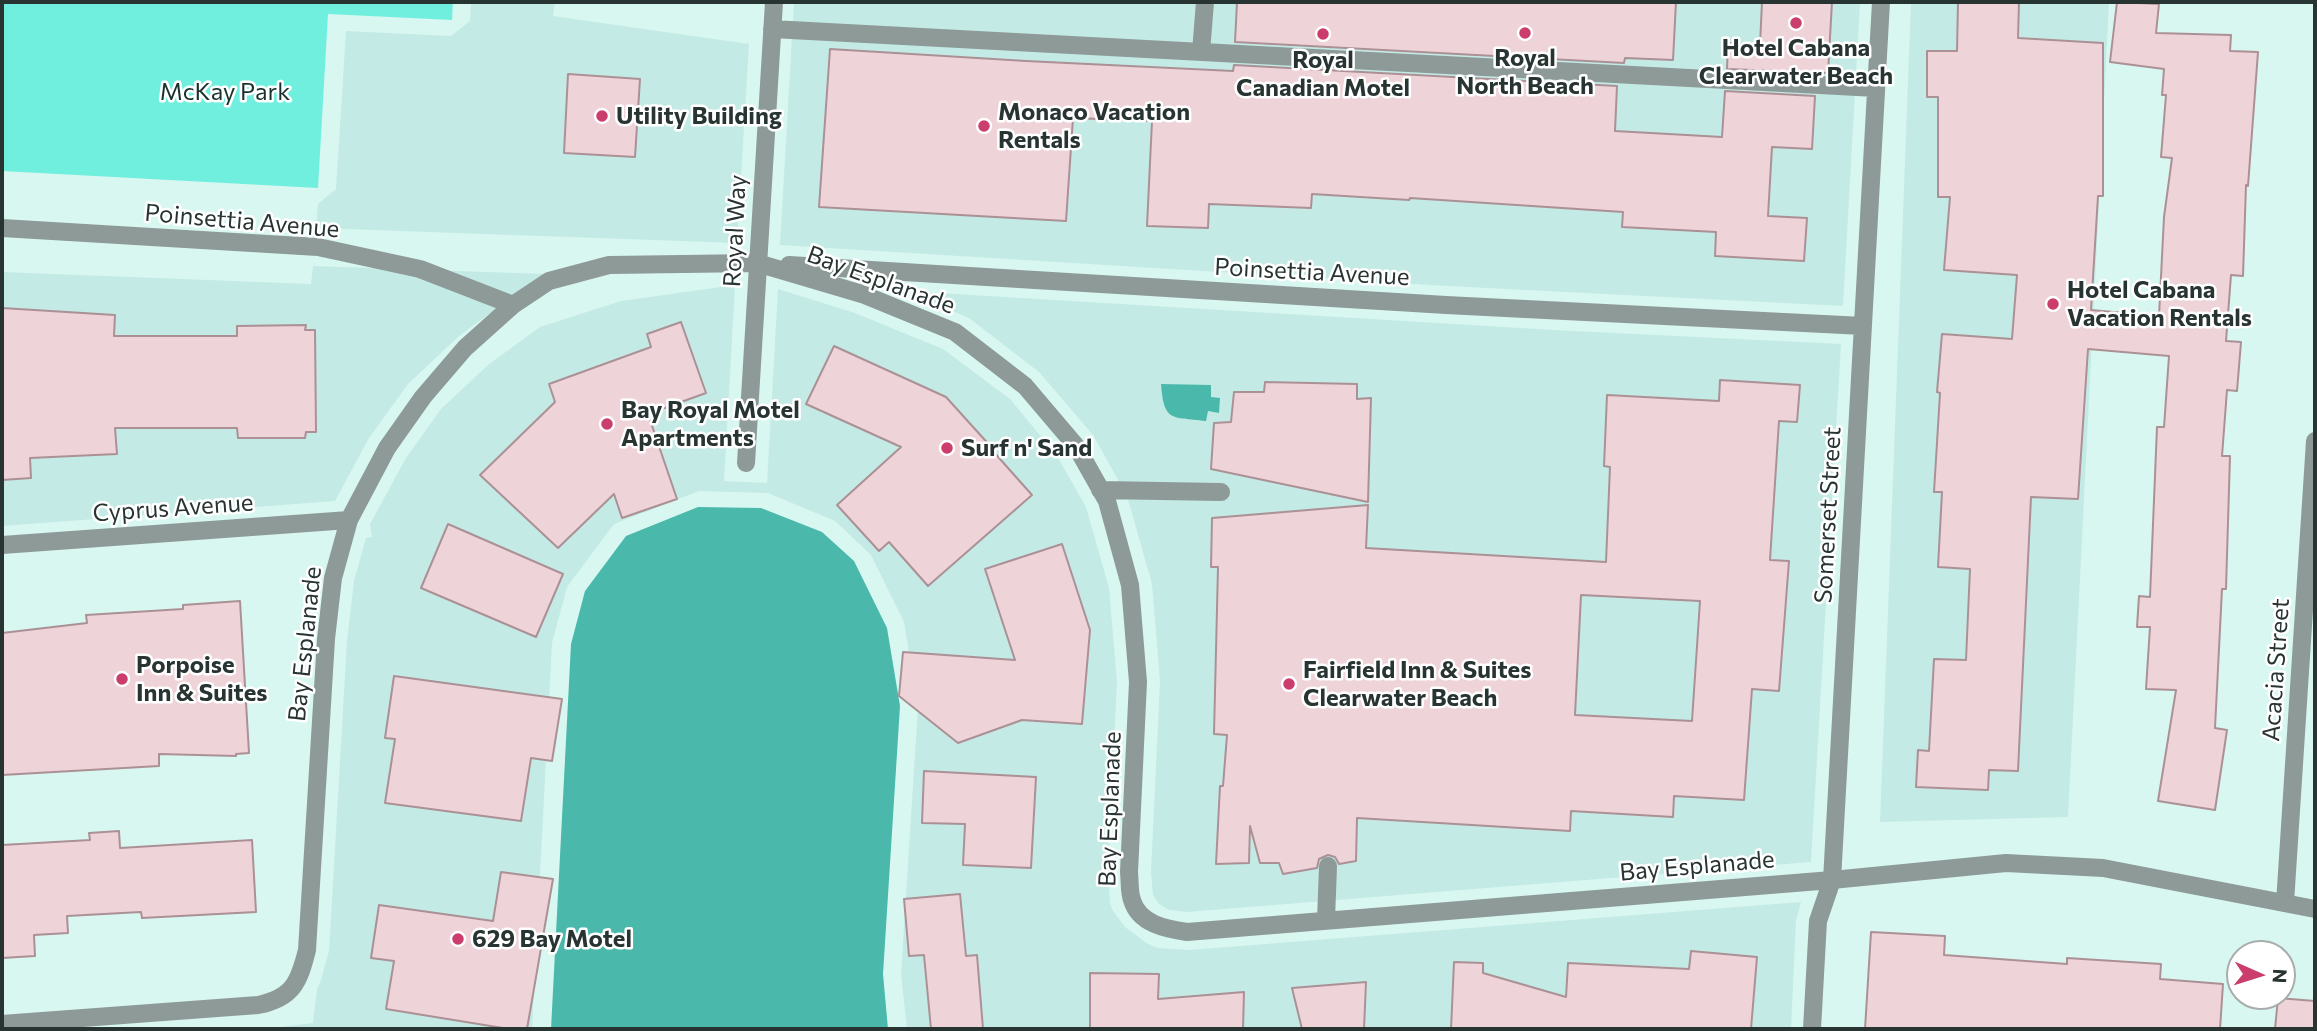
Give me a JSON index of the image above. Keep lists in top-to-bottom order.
{
  "streets": {
    "street": [
      "Poinsettia Avenue",
      "Royal Way",
      "Bay Esplanade",
      "Cyprus Avenue",
      "Somerset Street",
      "Acacia Street"
    ]
  },
  "crossings": [
    ["Poinsettia Avenue", "Royal Way"],
    ["Poinsettia Avenue", "Bay Esplanade"],
    ["Poinsettia Avenue", "Somerset Street"],
    ["Royal Way", "Bay Esplanade"],
    ["Bay Esplanade", "Cyprus Avenue"],
    ["Bay Esplanade", "Somerset Street"],
    ["Bay Esplanade", "Acacia Street"]
  ],
  "parks": ["McKay Park"],
  "places": [
    "Hotel Cabana Clearwater Beach",
    "Royal North Beach",
    "Royal Canadian Motel",
    "Utility Building",
    "Monaco Vacation Rentals",
    "Hotel Cabana Vacation Rentals",
    "Bay Royal Motel Apartments",
    "Surf n' Sand",
    "Porpoise Inn & Suites",
    "Fairfield Inn & Suites Clearwater Beach",
    "629 Bay Motel"
  ],
  "north": "right"
}
